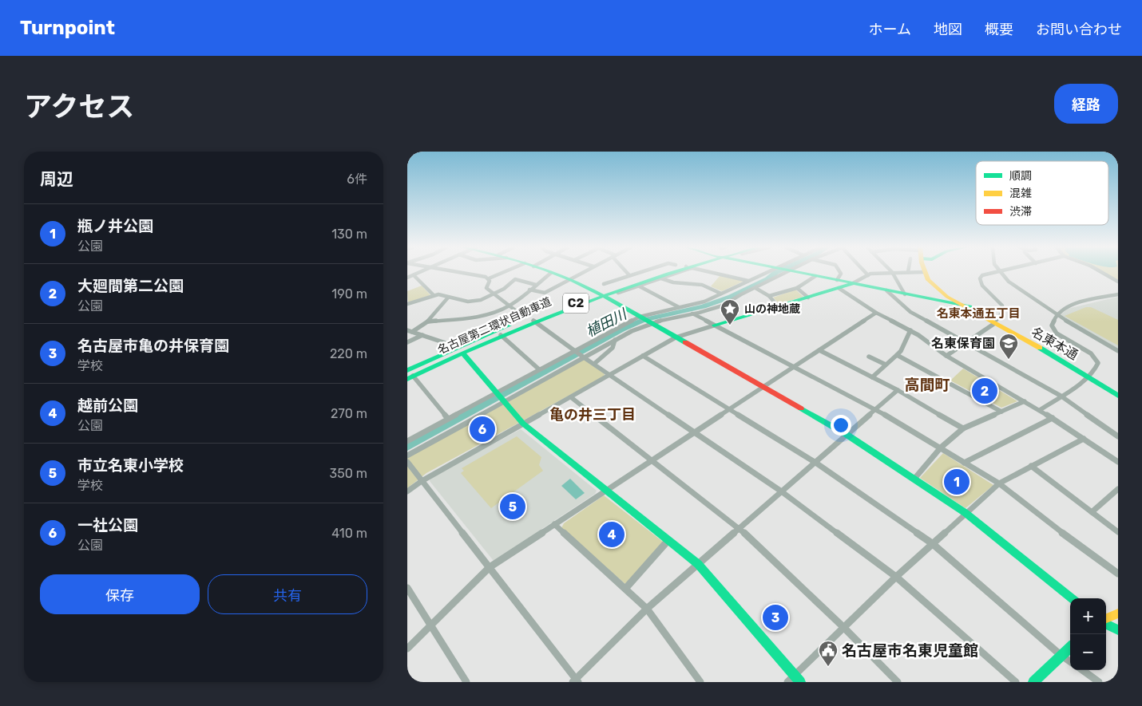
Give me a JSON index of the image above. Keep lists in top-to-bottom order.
{
  "streets": {
    "main road": ["C2", "名古屋第二環状自動車道", "名東本通"]
  },
  "districts": ["名東本通五丁目", "高間町", "亀の井三丁目"],
  "water": ["植田川"],
  "places": {
    "place": ["山の神地蔵"],
    "school or university": ["名東保育園"],
    "public building": ["名古屋市名東児童館"]
  },
  "legend": ["順調", "混雑", "渋滞"],
  "page": {
    "header": "Turnpoint",
    "nav": [
      "ホーム",
      "地図",
      "概要",
      "お問い合わせ"
    ],
    "title": "アクセス",
    "buttons": [
      "経路",
      ["保存", "共有"]
    ],
    "heading": ["周辺", "6件"],
    "list": [
      {
        "mark": "1",
        "name": "瓶ノ井公園",
        "note": "公園",
        "value": "130 m"
      },
      {
        "mark": "2",
        "name": "大廻間第二公園",
        "note": "公園",
        "value": "190 m"
      },
      {
        "mark": "3",
        "name": "名古屋市亀の井保育園",
        "note": "学校",
        "value": "220 m"
      },
      {
        "mark": "4",
        "name": "越前公園",
        "note": "公園",
        "value": "270 m"
      },
      {
        "mark": "5",
        "name": "市立名東小学校",
        "note": "学校",
        "value": "350 m"
      },
      {
        "mark": "6",
        "name": "一社公園",
        "note": "公園",
        "value": "410 m"
      }
    ],
    "pins": [
      "2",
      "6",
      "1",
      "5",
      "4",
      "3"
    ],
    "map_buttons": ["+", "−"]
  }
}
